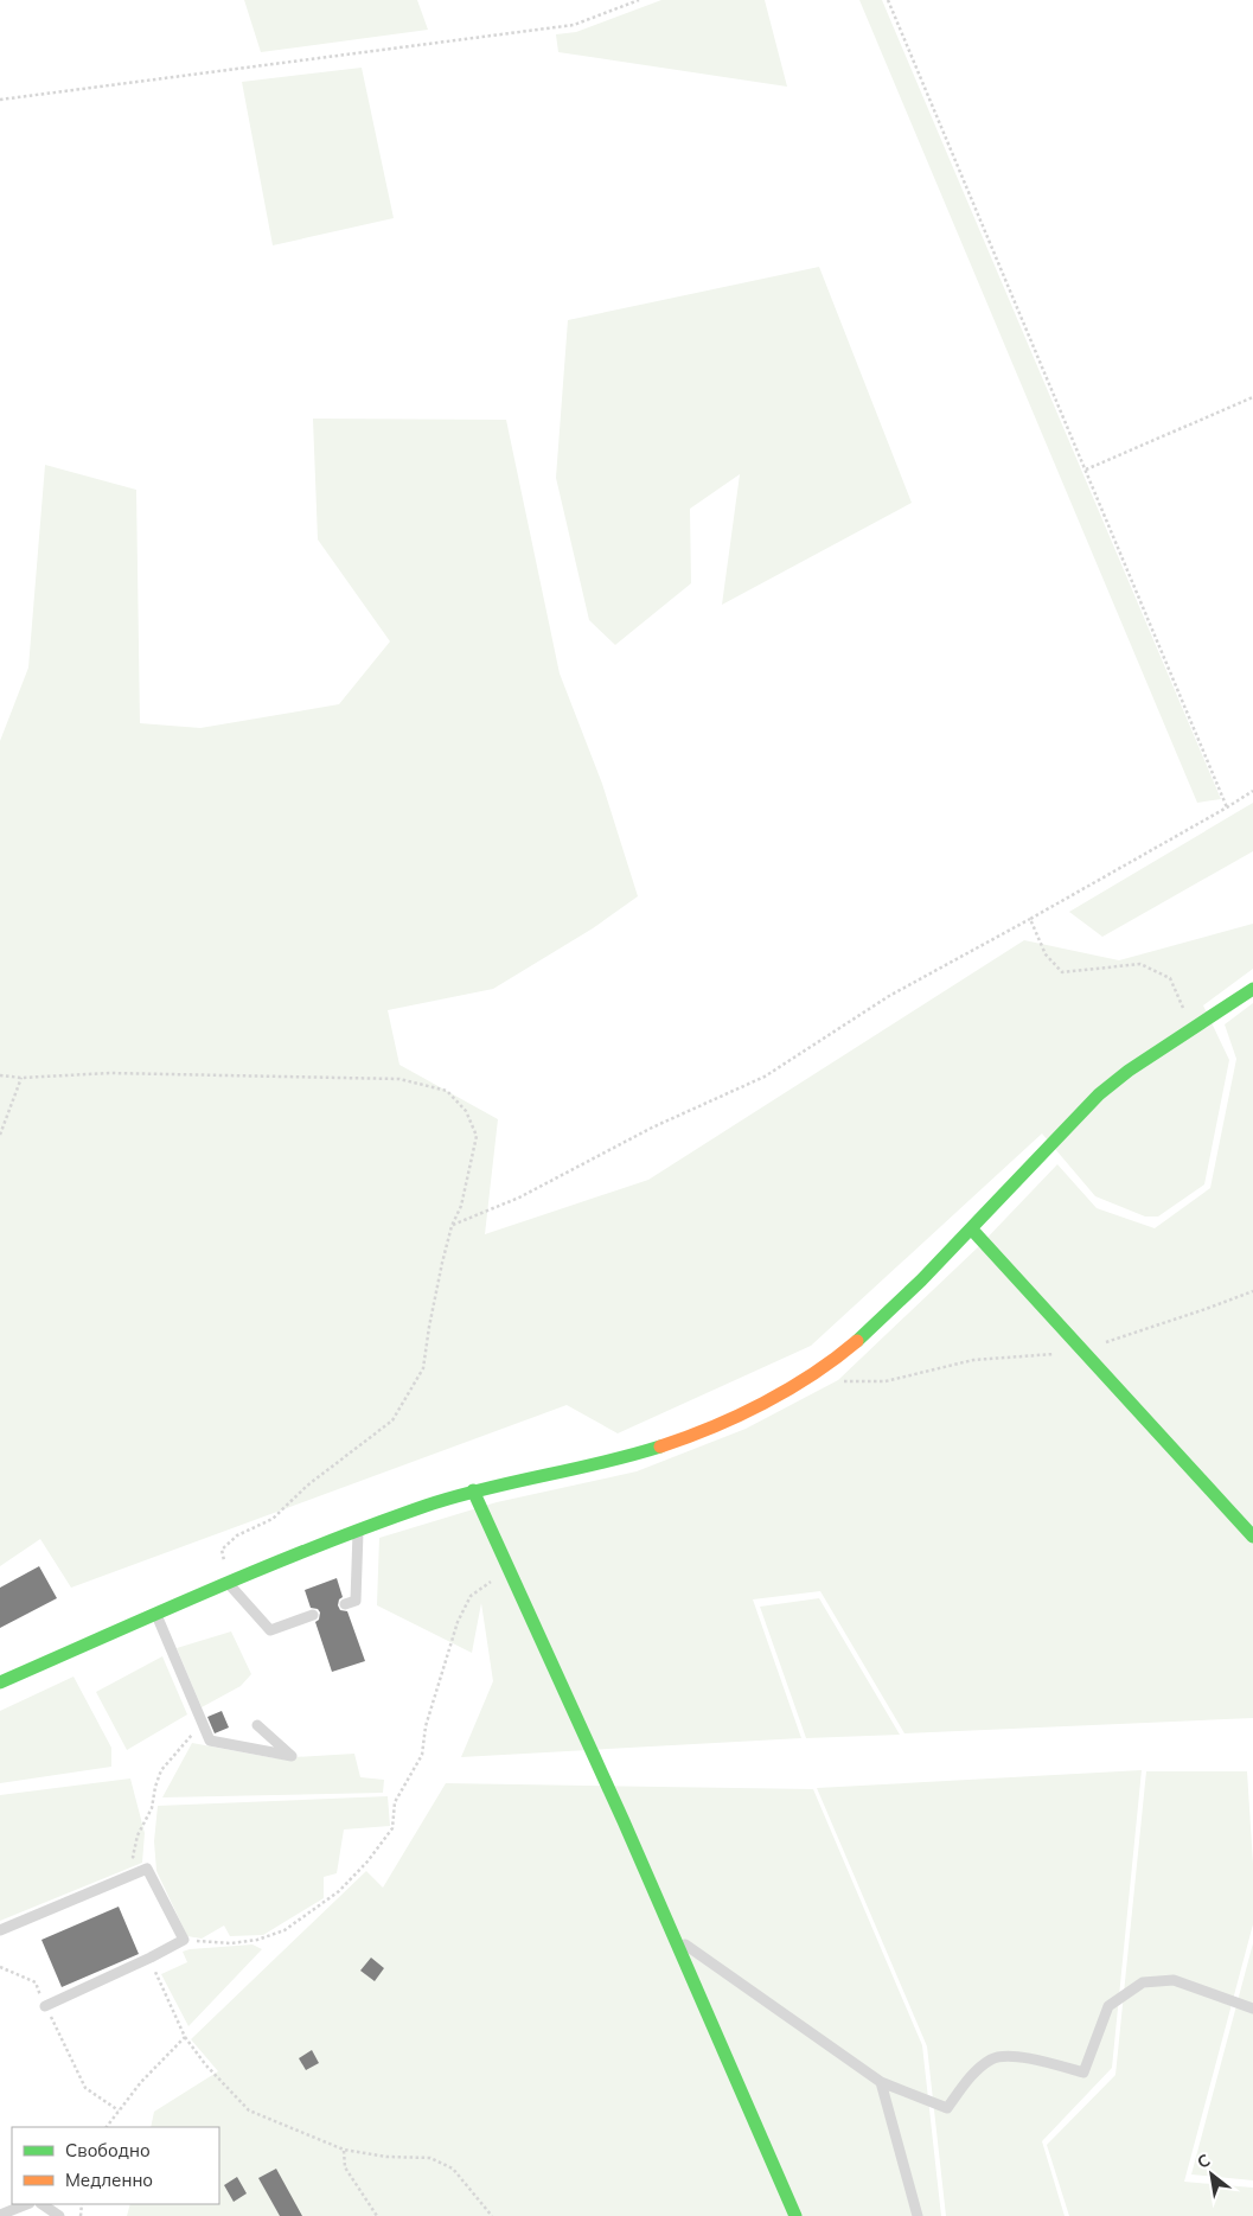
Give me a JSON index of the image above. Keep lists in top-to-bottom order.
{
  "legend": ["Свободно", "Медленно"],
  "north": "top left"
}
